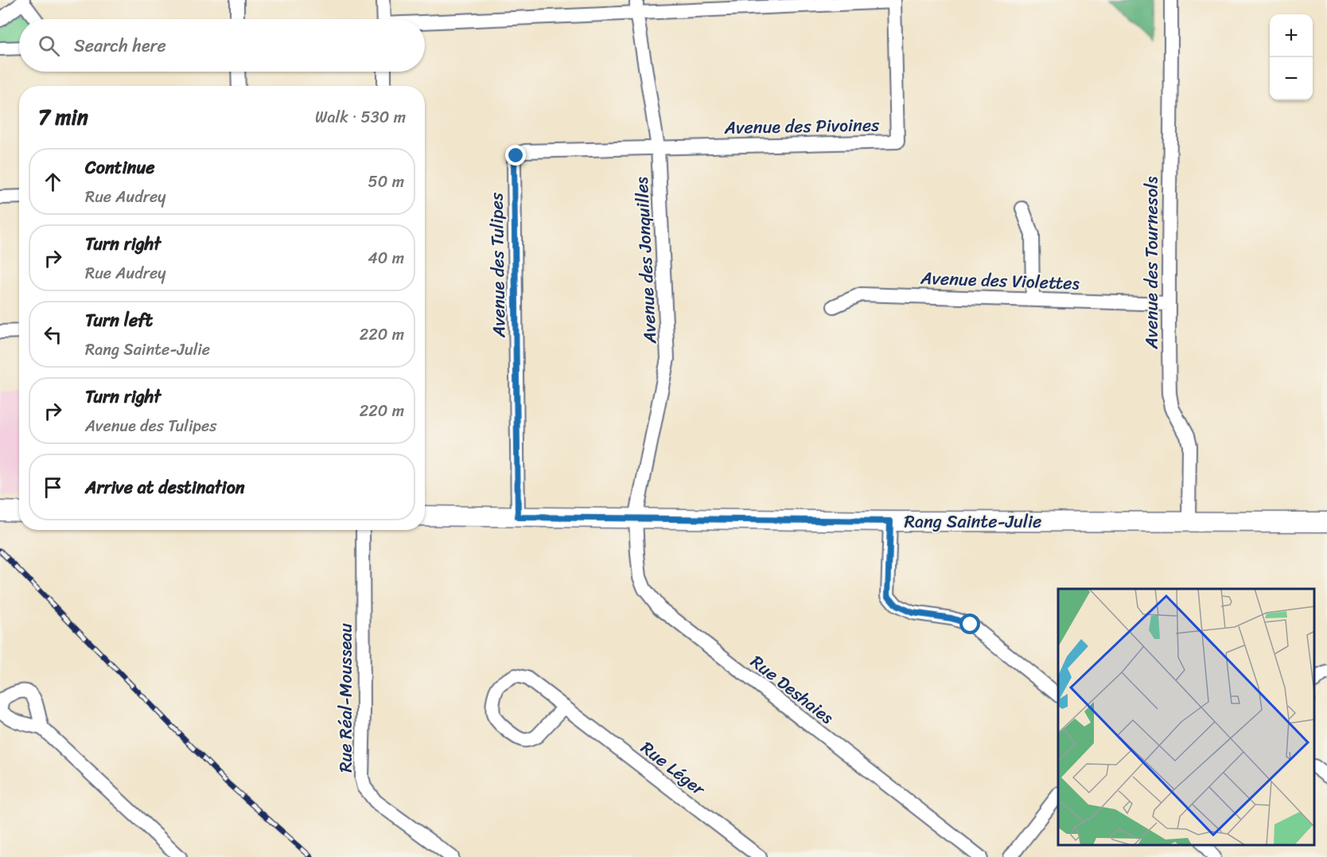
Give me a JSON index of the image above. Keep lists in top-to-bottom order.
{
  "streets": {
    "street": [
      "Avenue des Pivoines",
      "Avenue des Jonquilles",
      "Avenue des Tournesols",
      "Avenue des Tulipes",
      "Avenue des Violettes",
      "Rang Sainte-Julie",
      "Rue Deshaies",
      "Rue Réal-Mousseau",
      "Rue Léger"
    ]
  },
  "crossings": [
    ["Avenue des Pivoines", "Avenue des Jonquilles"],
    ["Avenue des Pivoines", "Avenue des Tulipes"],
    ["Avenue des Jonquilles", "Avenue des Tulipes"],
    ["Avenue des Jonquilles", "Rang Sainte-Julie"],
    ["Avenue des Jonquilles", "Rue Deshaies"],
    ["Avenue des Tournesols", "Avenue des Violettes"],
    ["Avenue des Tournesols", "Rang Sainte-Julie"],
    ["Avenue des Tulipes", "Rang Sainte-Julie"],
    ["Rang Sainte-Julie", "Rue Deshaies"]
  ],
  "page": {
    "map_buttons": ["+", "−"],
    "search": "Search here",
    "heading": ["7 min", "Walk · 530 m"],
    "list": [
      ["Continue", "Rue Audrey", "50 m"],
      ["Turn right", "Rue Audrey", "40 m"],
      ["Turn left", "Rang Sainte-Julie", "220 m"],
      ["Turn right", "Avenue des Tulipes", "220 m"],
      "Arrive at destination"
    ]
  }
}
